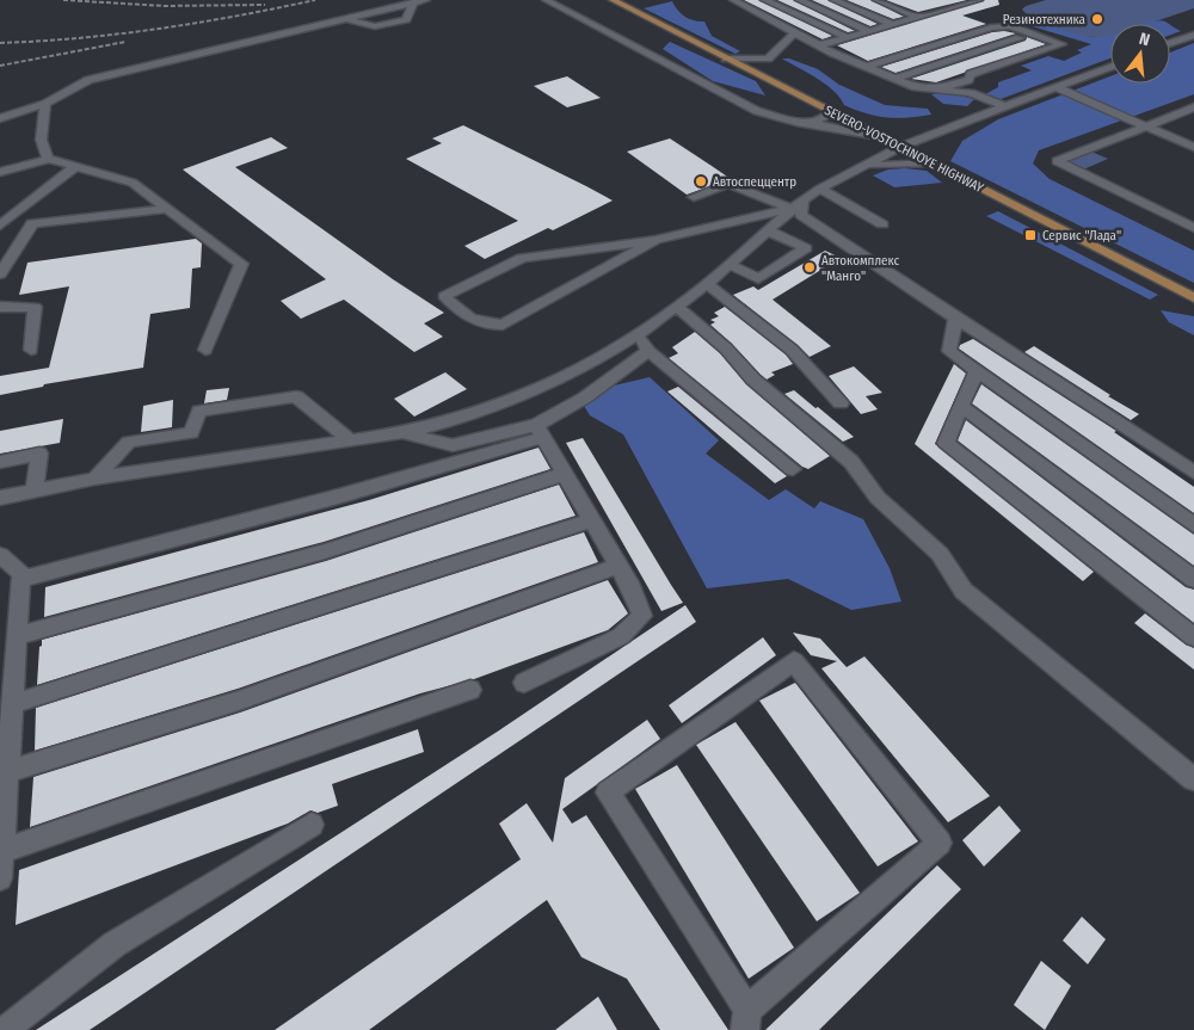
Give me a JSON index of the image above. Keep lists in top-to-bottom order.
{
  "streets": {
    "main road": ["SEVERO-VOSTOCHNOYE HIGHWAY"]
  },
  "places": {
    "other": ["Резинотехника", "Автоспеццентр", "Автокомплекс \"Манго\""],
    "transit": ["Сервис \"Лада\""]
  },
  "north": "top"
}
